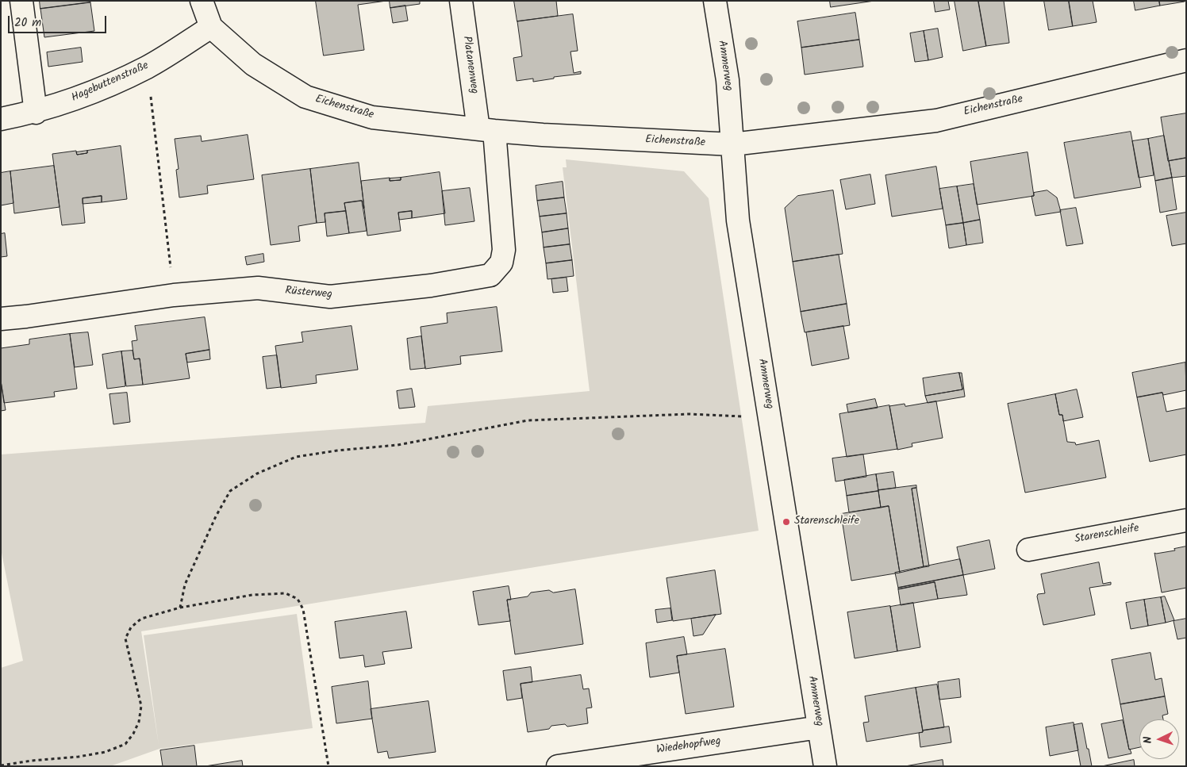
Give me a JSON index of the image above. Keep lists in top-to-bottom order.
{
  "streets": {
    "street": [
      "Platanenweg",
      "Ammerweg",
      "Hagebuttenstraße",
      "Eichenstraße",
      "Rüsterweg",
      "Starenschleife",
      "Wiedehopfweg"
    ]
  },
  "crossings": [
    ["Platanenweg", "Eichenstraße"],
    ["Platanenweg", "Rüsterweg"],
    ["Ammerweg", "Eichenstraße"],
    ["Ammerweg", "Wiedehopfweg"],
    ["Hagebuttenstraße", "Eichenstraße"],
    ["Eichenstraße", "Rüsterweg"]
  ],
  "places": ["Starenschleife"],
  "scale_bar": "20 m",
  "north": "left"
}
